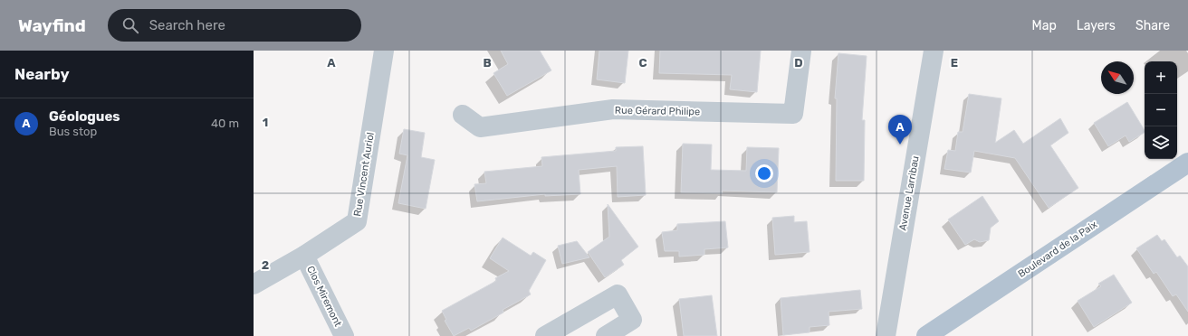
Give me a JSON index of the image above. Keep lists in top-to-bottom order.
{
  "streets": {
    "main road": ["Boulevard de la Paix"],
    "street": [
      "Rue Gérard Philipe",
      "Rue Vincent Auriol",
      "Avenue Larribau",
      "Clos Miremont"
    ]
  },
  "crossings": [
    ["Rue Vincent Auriol", "Clos Miremont"]
  ],
  "north": "top left",
  "page": {
    "header": "Wayfind",
    "search": "Search here",
    "nav": ["Map", "Layers", "Share"],
    "heading": "Nearby",
    "map_buttons": ["+", "−"],
    "list": [
      {
        "mark": "A",
        "name": "Géologues",
        "note": "Bus stop",
        "value": "40 m"
      }
    ],
    "pins": "A"
  },
  "grid": {
    "columns": [
      "A",
      "B",
      "C",
      "D",
      "E"
    ],
    "rows": ["1", "2"]
  }
}
